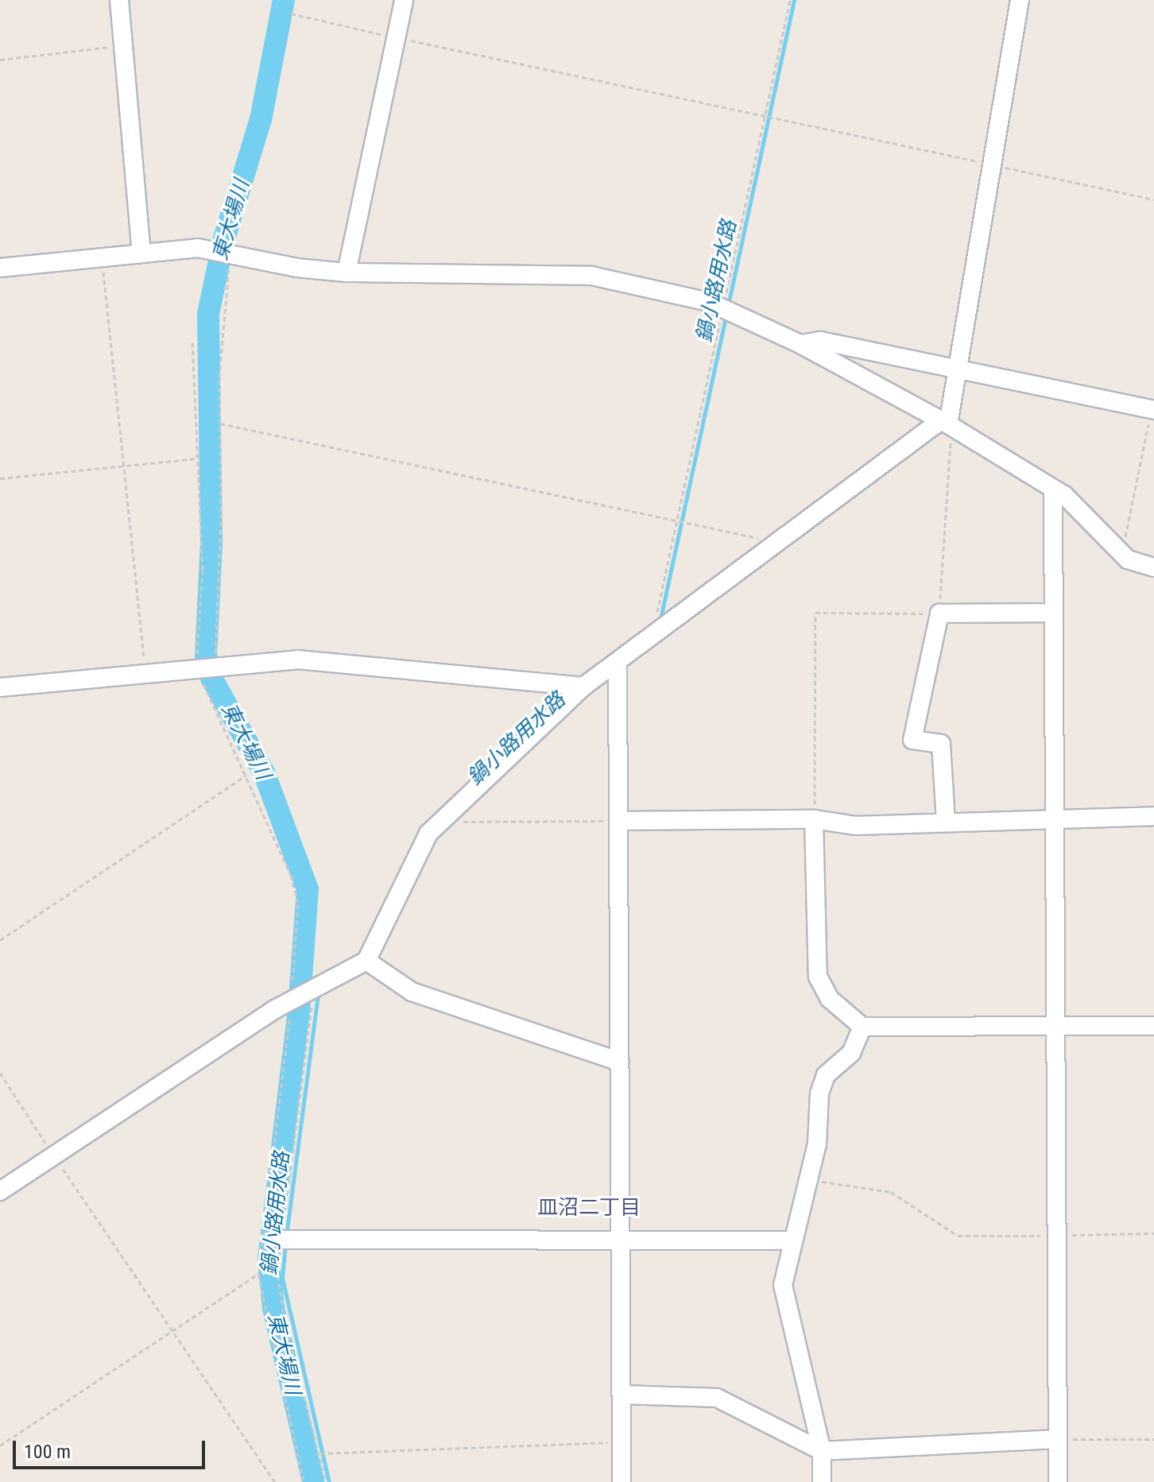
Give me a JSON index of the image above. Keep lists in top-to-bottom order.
{
  "districts": ["皿沼二丁目"],
  "water": ["東大場川", "鍋小路用水路"],
  "scale_bar": "100 m"
}
